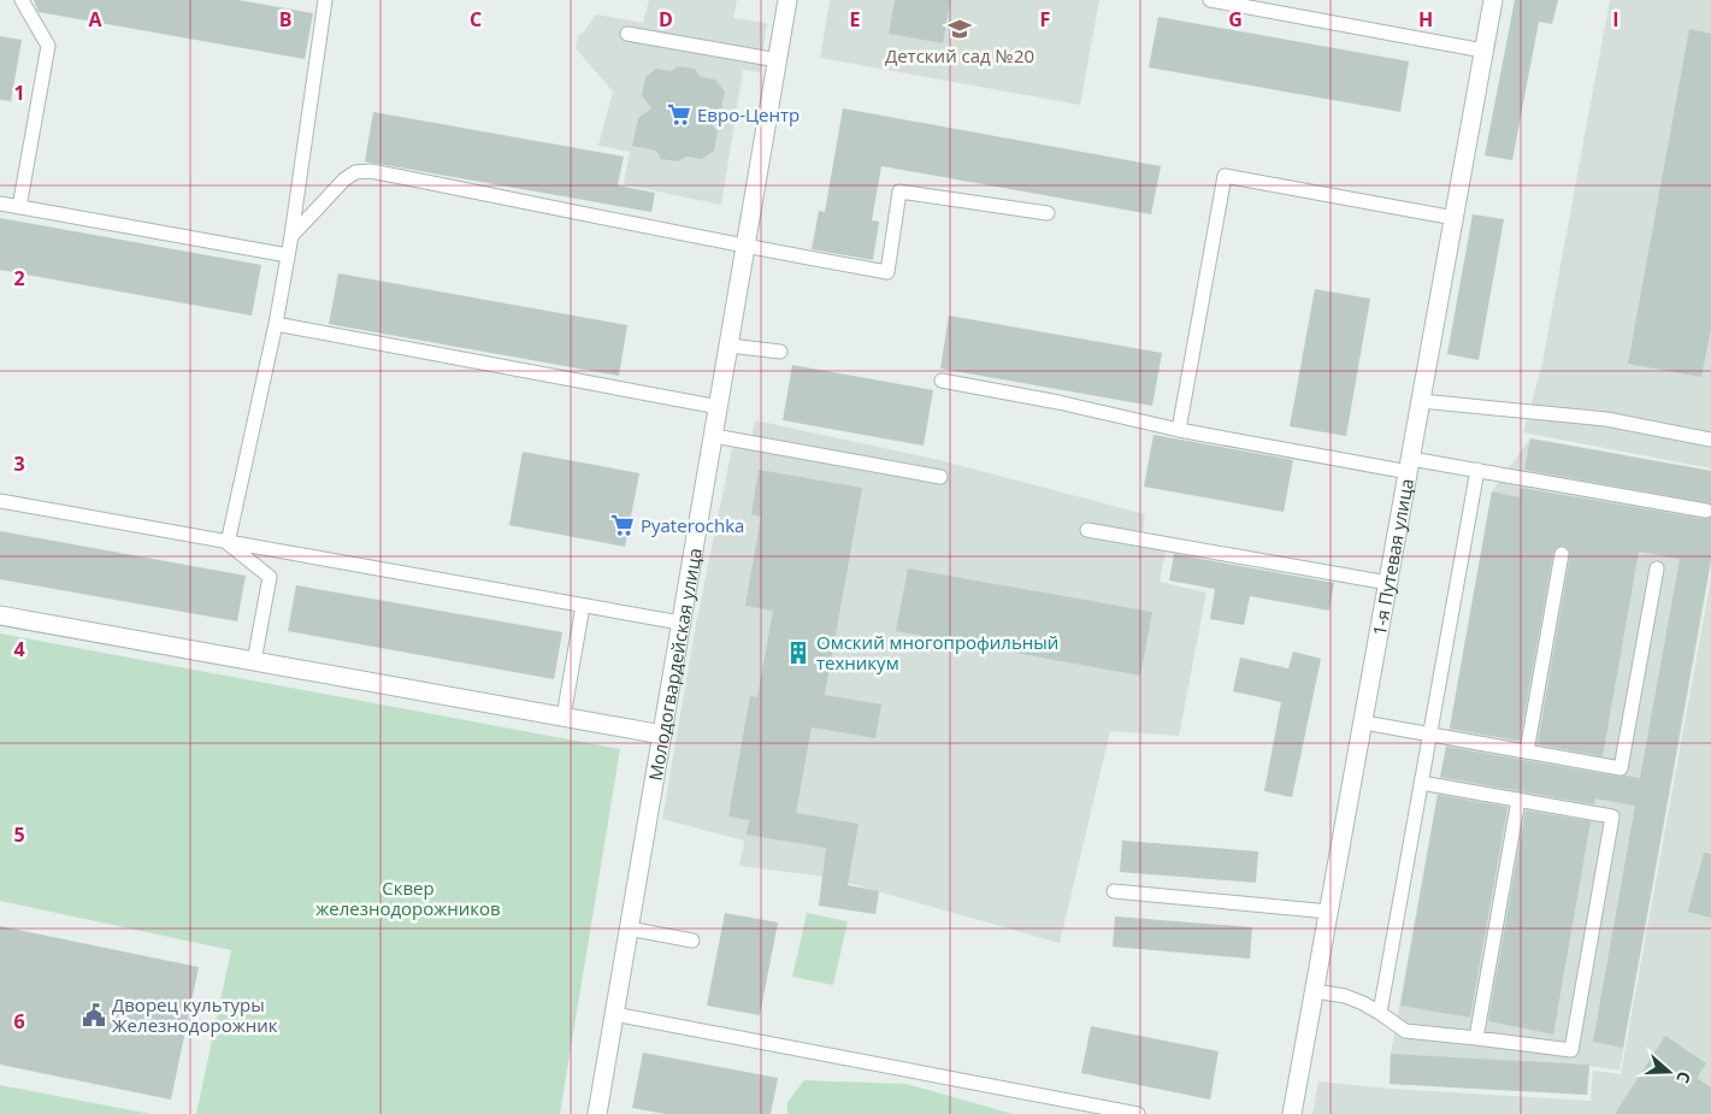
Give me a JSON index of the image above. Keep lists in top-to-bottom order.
{
  "streets": {
    "street": ["1-я Путевая улица", "Молодогвардейская улица"]
  },
  "parks": ["Сквер железнодорожников"],
  "places": {
    "school or university": ["Детский сад №20"],
    "supermarket": ["Евро-Центр", "Pyaterochka"],
    "building": ["Омский многопрофильный техникум"],
    "public building": ["Дворец культуры Железнодорожник"]
  },
  "north": "right",
  "grid": {
    "columns": [
      "A",
      "B",
      "C",
      "D",
      "E",
      "F",
      "G",
      "H",
      "I"
    ],
    "rows": [
      "1",
      "2",
      "3",
      "4",
      "5",
      "6"
    ]
  }
}
